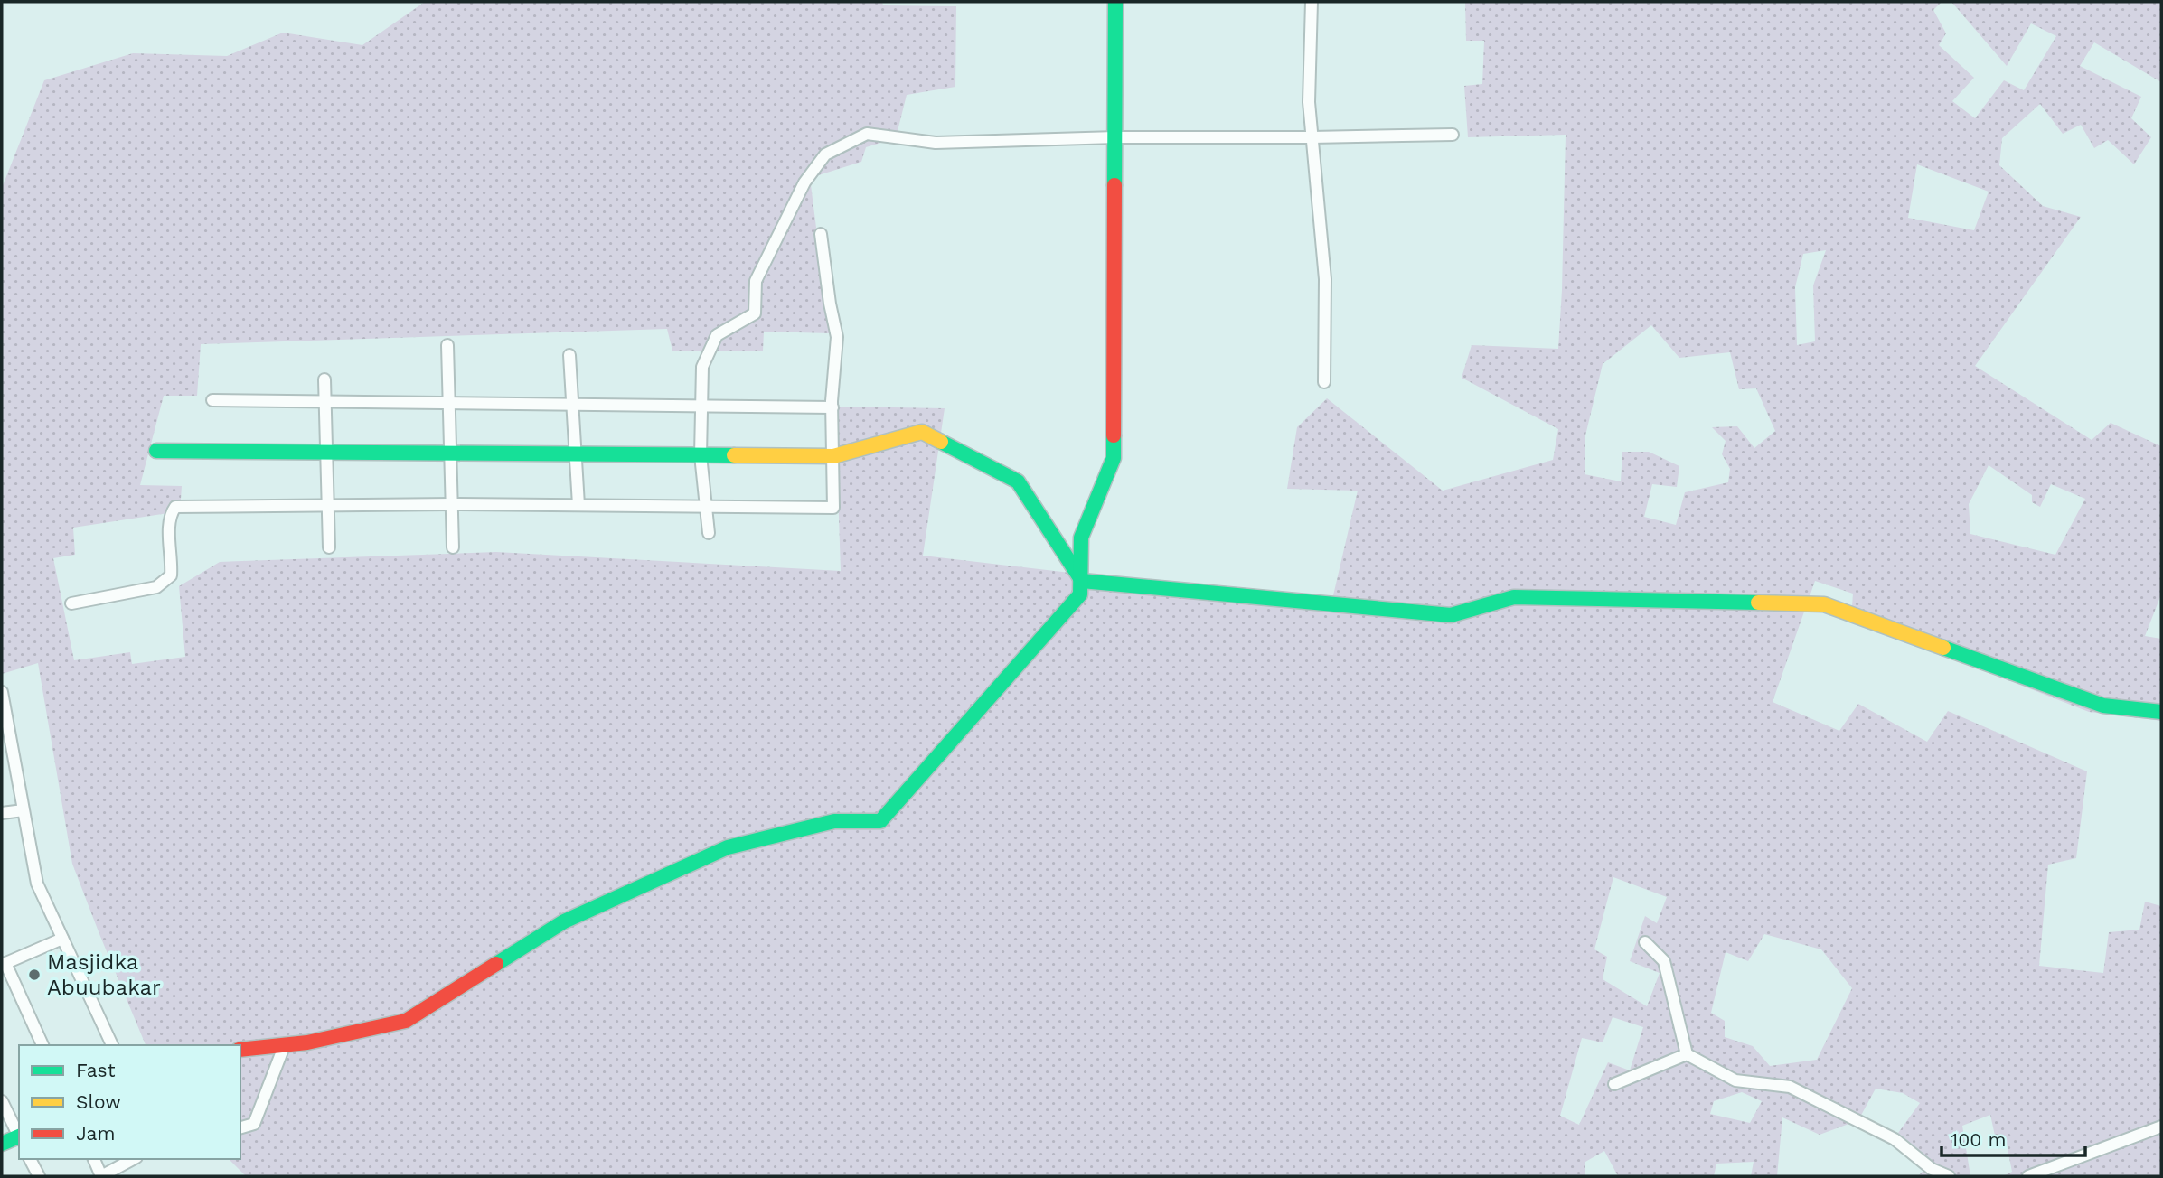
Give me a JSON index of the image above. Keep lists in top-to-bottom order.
{
  "places": ["Masjidka Abuubakar"],
  "legend": ["Fast", "Slow", "Jam"],
  "scale_bar": "100 m"
}
